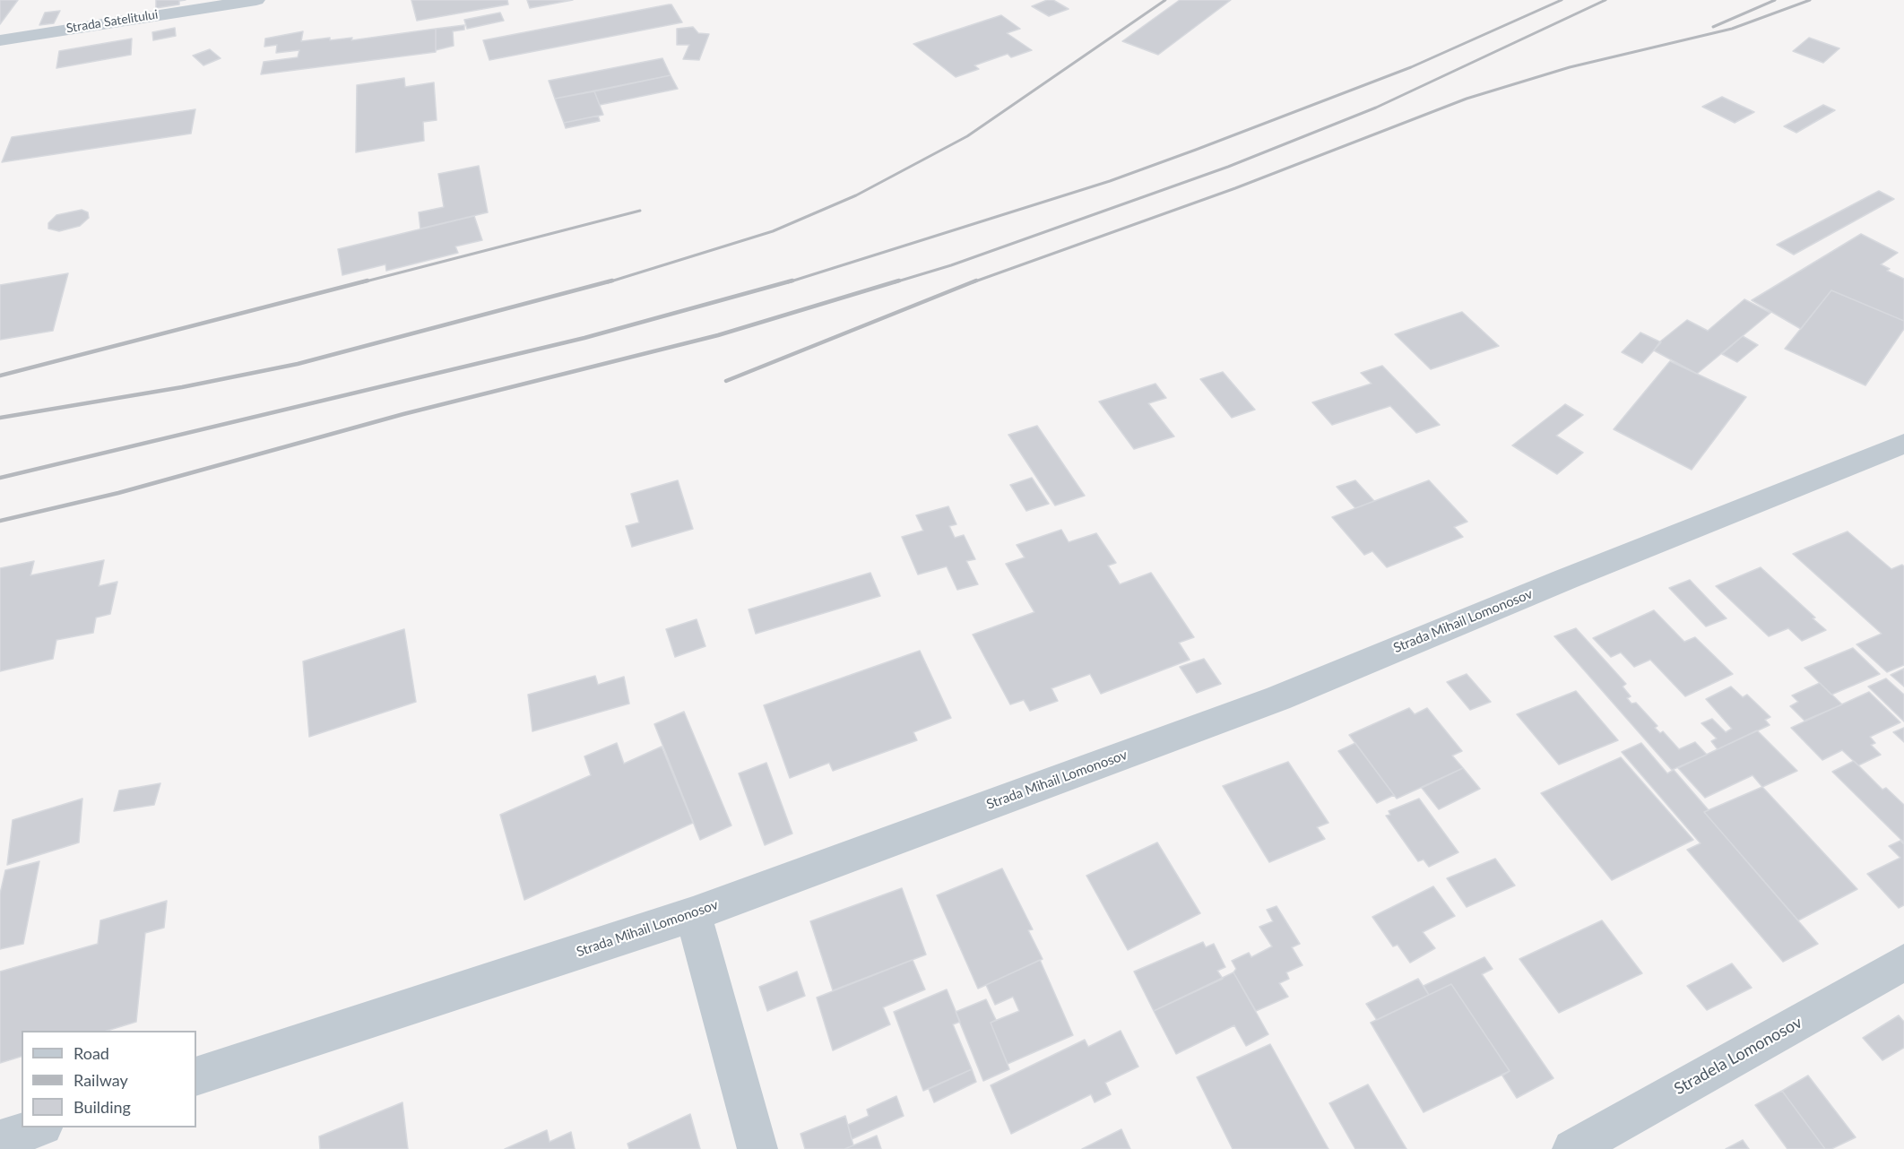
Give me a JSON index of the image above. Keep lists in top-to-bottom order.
{
  "streets": {
    "street": ["Strada Satelitului", "Strada Mihail Lomonosov", "Stradela Lomonosov"]
  },
  "legend": ["Road", "Railway", "Building"]
}
